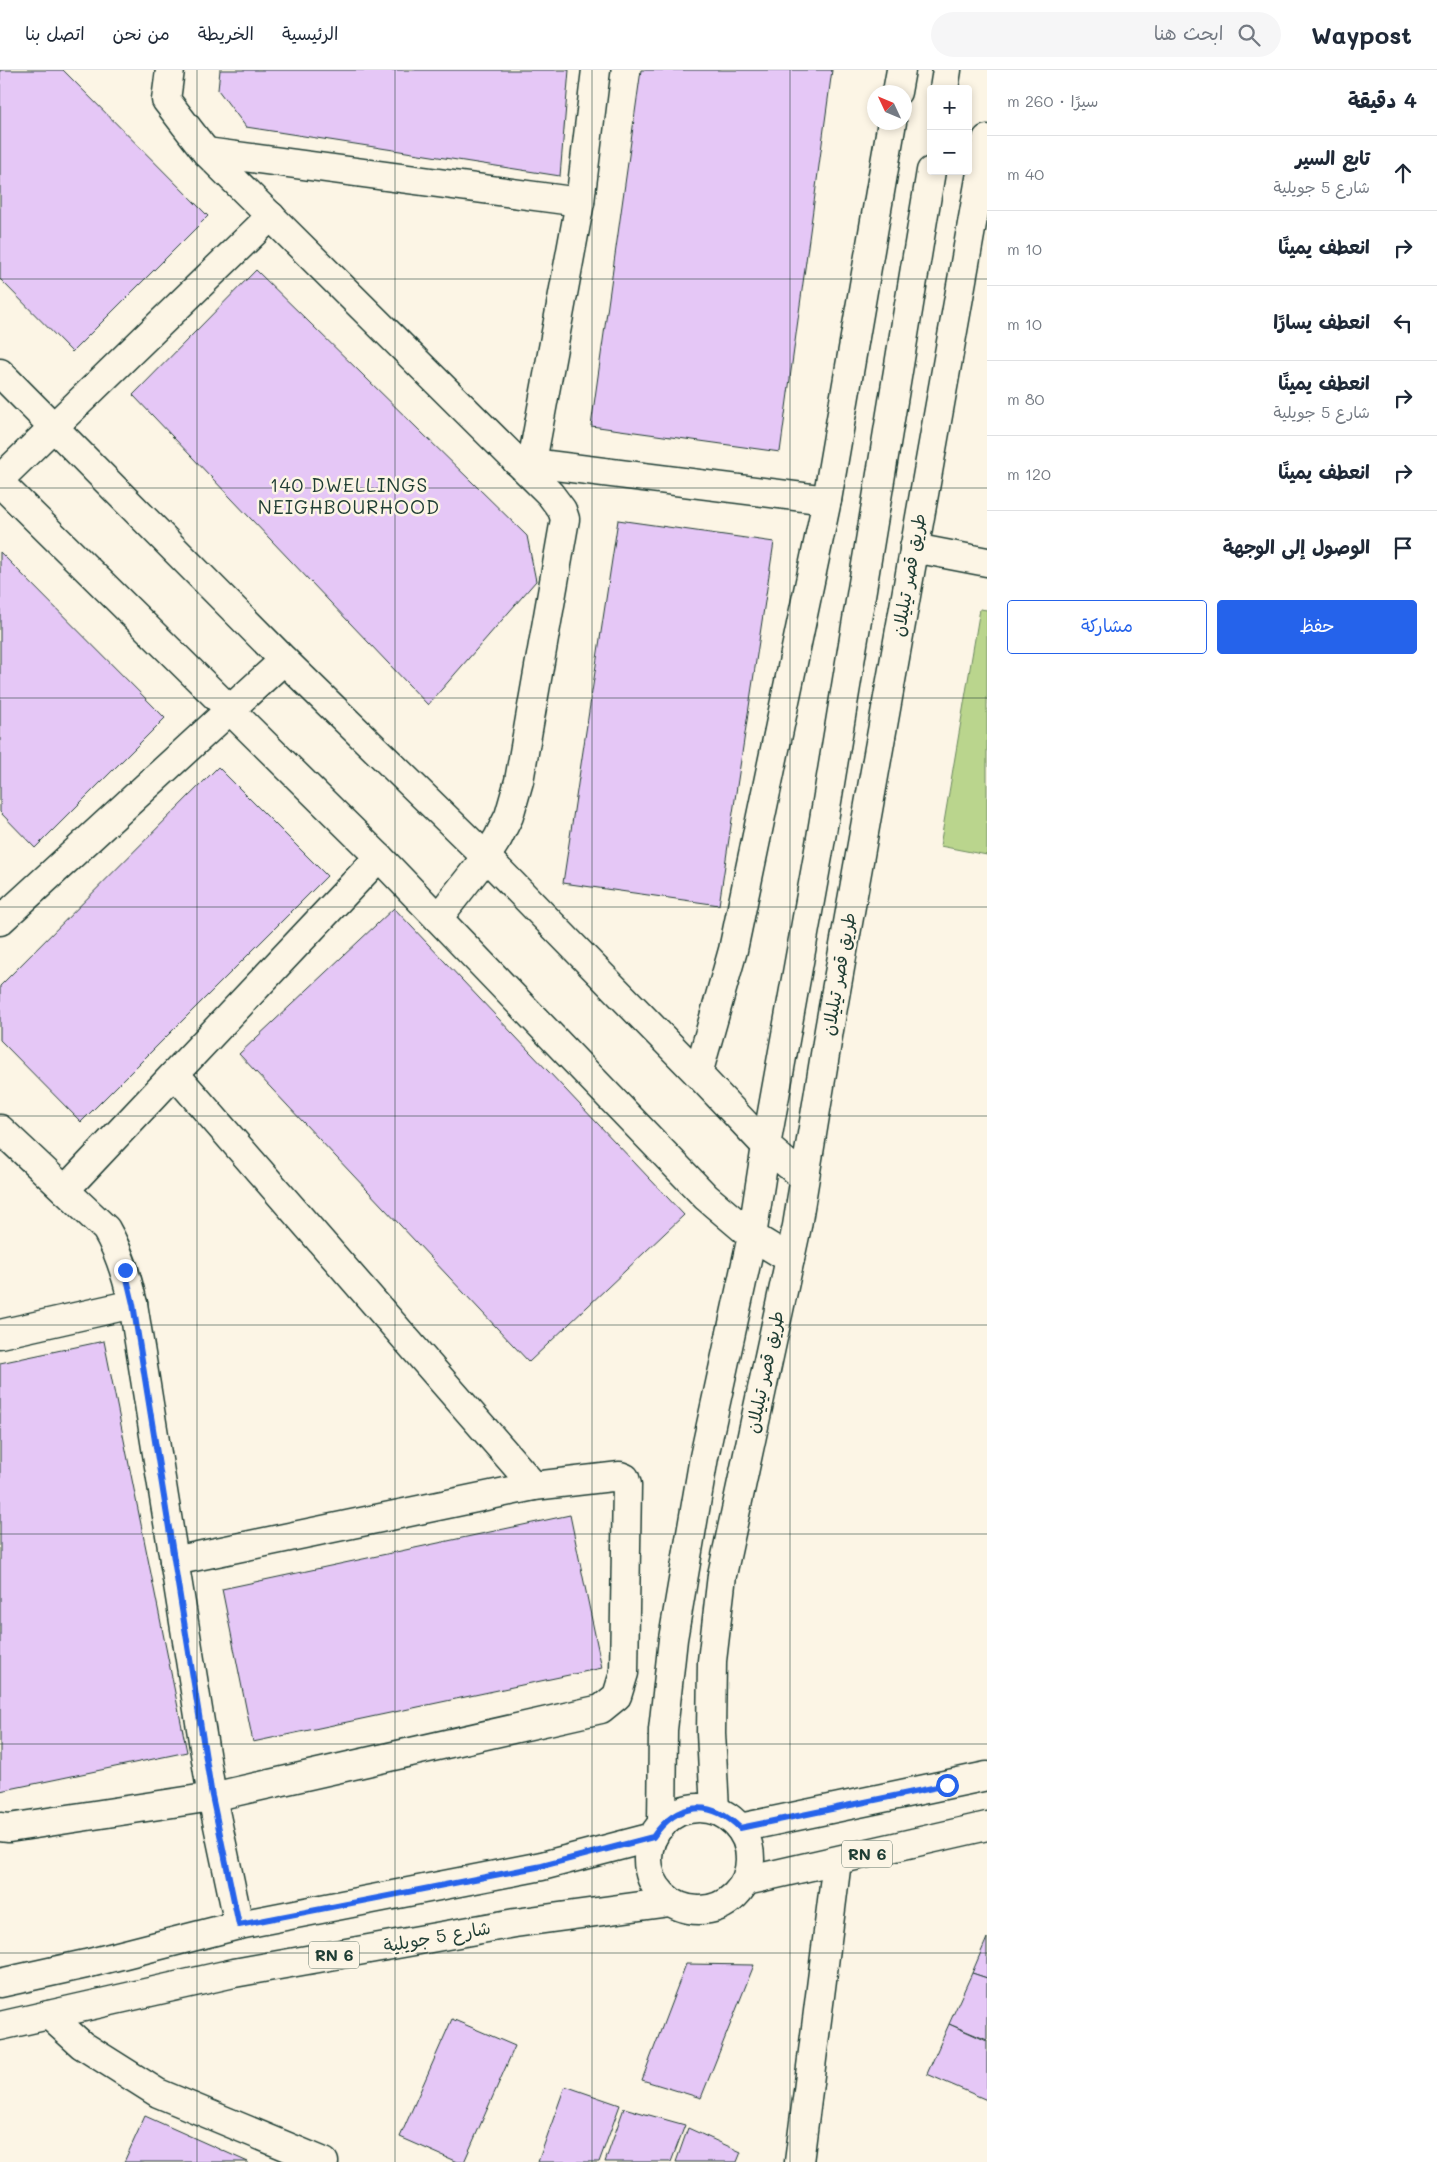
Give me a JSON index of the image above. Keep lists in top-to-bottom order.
{
  "streets": {
    "street": ["طريق قصر تيليلان", "RN 6", "شارع 5 جويلية"]
  },
  "crossings": [
    ["طريق قصر تيليلان", "RN 6"],
    ["طريق قصر تيليلان", "شارع 5 جويلية"],
    ["RN 6", "شارع 5 جويلية"]
  ],
  "districts": ["140 DWELLINGS NEIGHBOURHOOD"],
  "north": "top left",
  "page": {
    "header": "Waypost",
    "search": "ابحث هنا",
    "nav": [
      "الرئيسية",
      "الخريطة",
      "من نحن",
      "اتصل بنا"
    ],
    "heading": ["4 دقيقة", "سيرًا · 260 m"],
    "map_buttons": ["+", "−"],
    "list": [
      ["تابع السير", "شارع 5 جويلية", "40 m"],
      ["انعطف يمينًا", "10 m"],
      ["انعطف يسارًا", "10 m"],
      ["انعطف يمينًا", "شارع 5 جويلية", "80 m"],
      ["انعطف يمينًا", "120 m"],
      "الوصول إلى الوجهة"
    ],
    "buttons": ["حفظ", "مشاركة"]
  }
}
